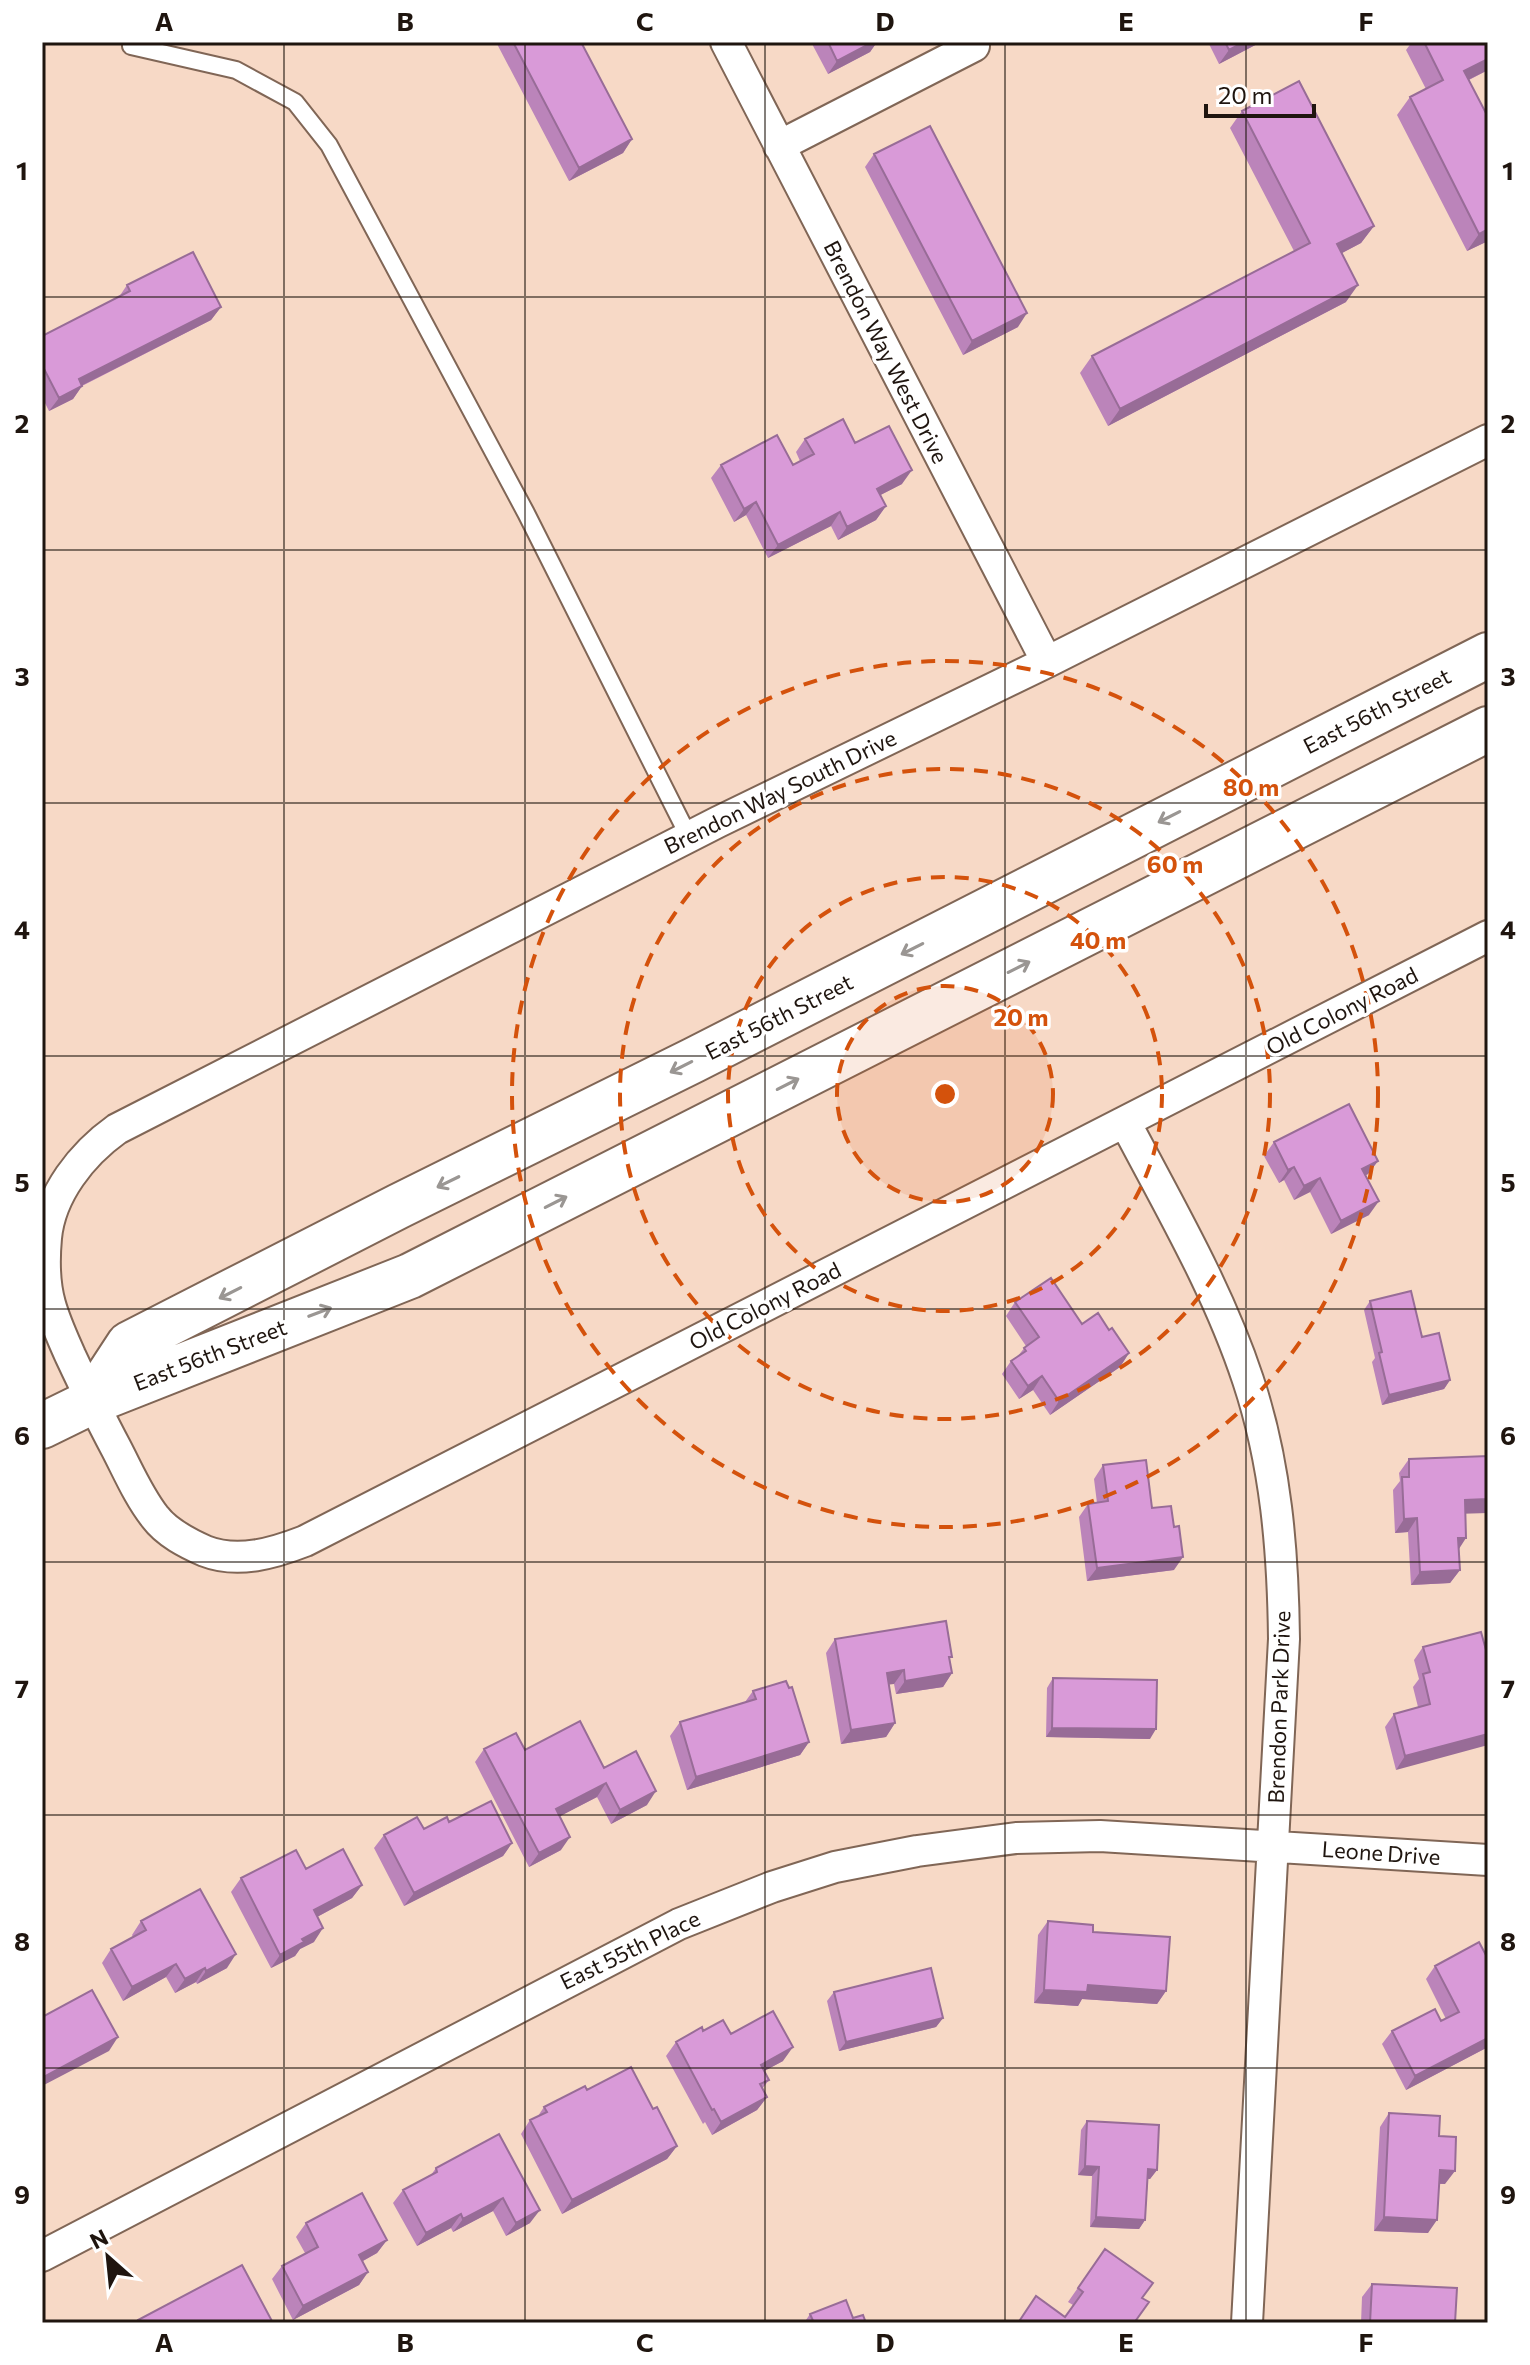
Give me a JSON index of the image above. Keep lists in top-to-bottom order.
{
  "streets": {
    "main road": ["East 56th Street"],
    "street": [
      "Brendon Way West Drive",
      "Brendon Way South Drive",
      "Old Colony Road",
      "Brendon Park Drive",
      "Leone Drive",
      "East 55th Place"
    ]
  },
  "crossings": [
    ["Brendon Way West Drive", "Brendon Way South Drive"],
    ["East 56th Street", "Brendon Way South Drive"],
    ["East 56th Street", "Old Colony Road"],
    ["Brendon Way South Drive", "Old Colony Road"],
    ["Old Colony Road", "Brendon Park Drive"],
    ["Brendon Park Drive", "Leone Drive"],
    ["Brendon Park Drive", "East 55th Place"],
    ["Leone Drive", "East 55th Place"]
  ],
  "scale_bar": "20 m",
  "north": "top left",
  "grid": {
    "columns": [
      "A",
      "B",
      "C",
      "D",
      "E",
      "F"
    ],
    "rows": [
      "1",
      "2",
      "3",
      "4",
      "5",
      "6",
      "7",
      "8",
      "9"
    ]
  },
  "rings": [
    "80 m",
    "60 m",
    "40 m",
    "20 m"
  ]
}
